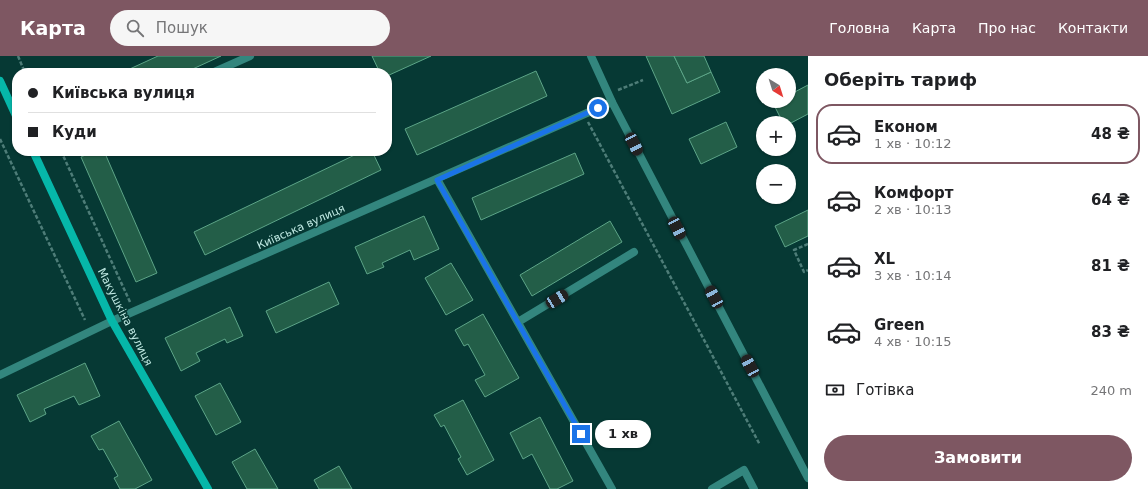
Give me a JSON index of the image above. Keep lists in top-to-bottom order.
{
  "streets": {
    "street": ["Київська вулиця", "Макушкіна вулиця"]
  },
  "crossings": [
    ["Київська вулиця", "Макушкіна вулиця"]
  ],
  "north": "bottom right",
  "page": {
    "header": "Карта",
    "search": "Пошук",
    "nav": [
      "Головна",
      "Карта",
      "Про нас",
      "Контакти"
    ],
    "heading": "Оберіть тариф",
    "map_buttons": ["+", "−"],
    "banner": ["Київська вулиця", "Куди"],
    "list": [
      {
        "name": "Економ",
        "note": "1 хв · 10:12",
        "value": "48 ₴"
      },
      {
        "name": "Комфорт",
        "note": "2 хв · 10:13",
        "value": "64 ₴"
      },
      {
        "name": "XL",
        "note": "3 хв · 10:14",
        "value": "81 ₴"
      },
      {
        "name": "Green",
        "note": "4 хв · 10:15",
        "value": "83 ₴"
      }
    ],
    "pay": ["Готівка", "240 m"],
    "bubble": "1 хв",
    "buttons": "Замовити"
  }
}
